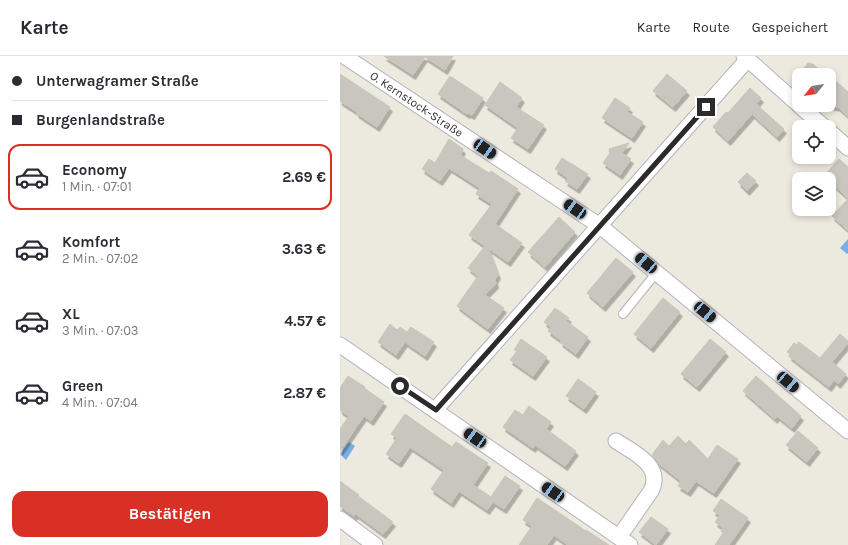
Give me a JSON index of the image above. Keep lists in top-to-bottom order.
{
  "streets": {
    "street": ["O. Kernstock-Straße"]
  },
  "north": "bottom left",
  "page": {
    "header": "Karte",
    "nav": ["Karte", "Route", "Gespeichert"],
    "banner": ["Unterwagramer Straße", "Burgenlandstraße"],
    "list": [
      {
        "name": "Economy",
        "note": "1 Min. · 07:01",
        "value": "2.69 €"
      },
      {
        "name": "Komfort",
        "note": "2 Min. · 07:02",
        "value": "3.63 €"
      },
      {
        "name": "XL",
        "note": "3 Min. · 07:03",
        "value": "4.57 €"
      },
      {
        "name": "Green",
        "note": "4 Min. · 07:04",
        "value": "2.87 €"
      }
    ],
    "buttons": "Bestätigen"
  }
}
